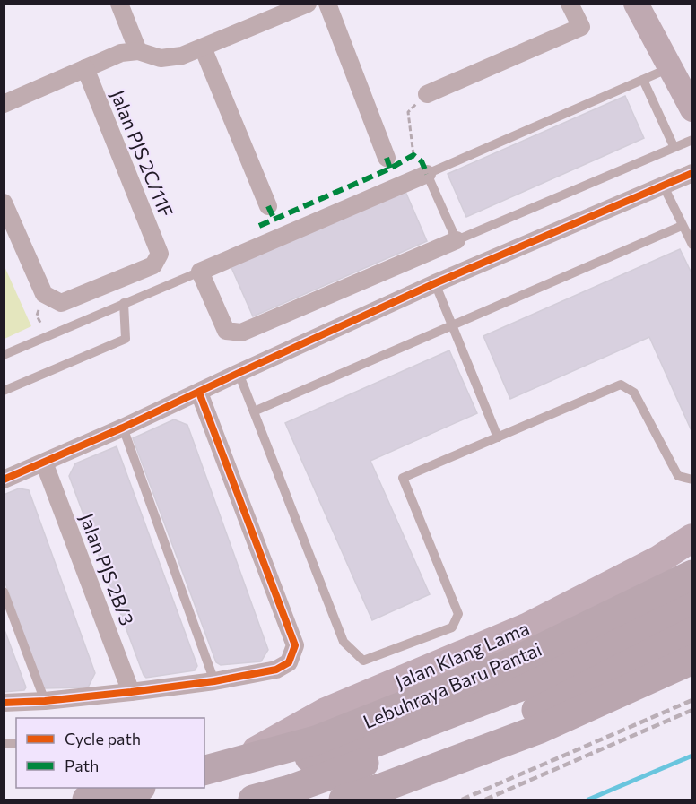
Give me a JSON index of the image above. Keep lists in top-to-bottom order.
{
  "streets": {
    "highway": ["Lebuhraya Baru Pantai"],
    "main road": ["Jalan Klang Lama"],
    "street": ["Jalan PJS 2C/11F", "Jalan PJS 2B/3"]
  },
  "crossings": [
    ["Jalan Klang Lama", "Lebuhraya Baru Pantai"]
  ],
  "legend": ["Cycle path", "Path"]
}
